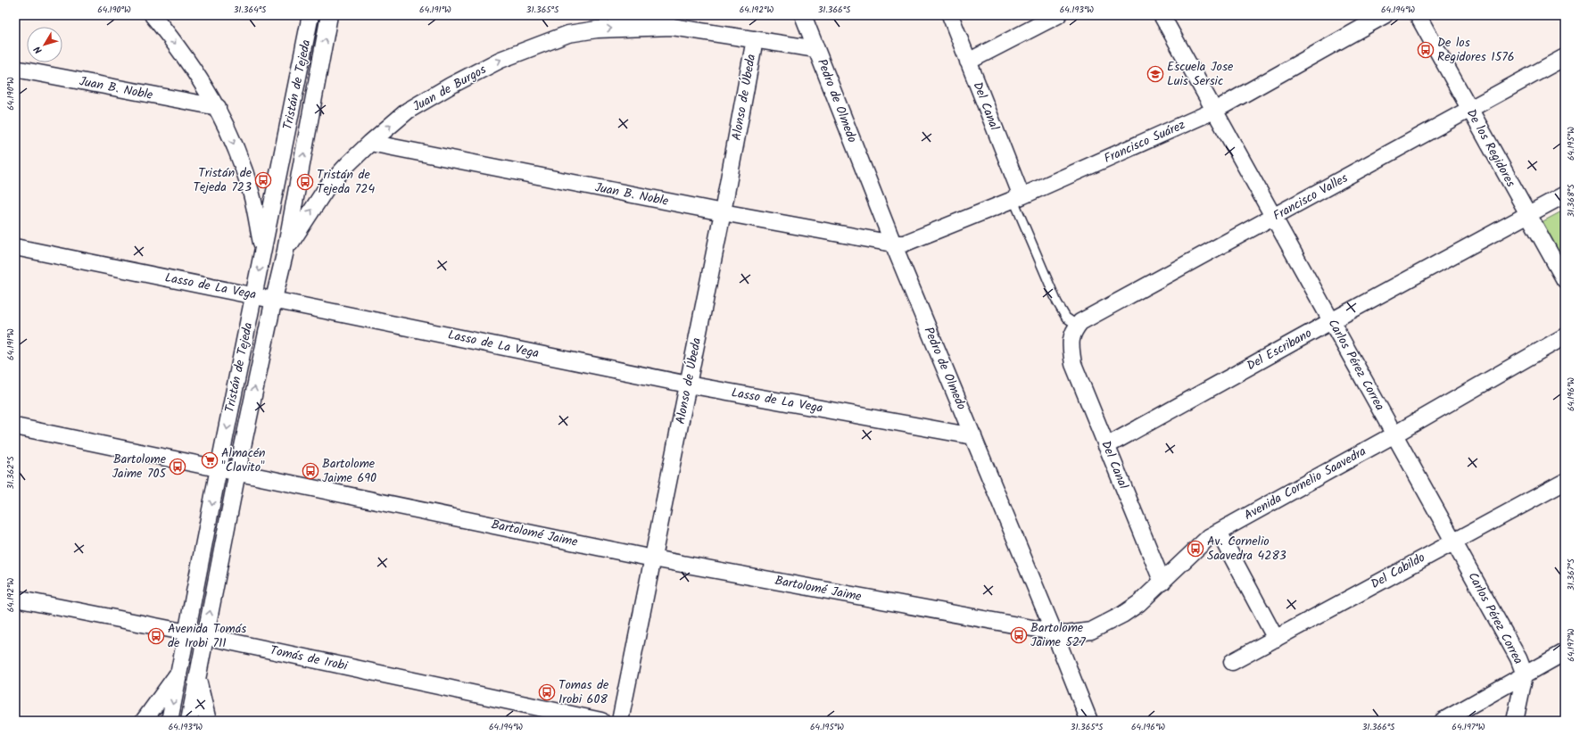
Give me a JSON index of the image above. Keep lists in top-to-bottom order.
{
  "streets": {
    "street": [
      "Tristán de Tejeda",
      "Juan B. Noble",
      "Juan de Burgos",
      "Alonso de Úbeda",
      "Pedro de Olmedo",
      "Del Canal",
      "Francisco Suárez",
      "De los Regidores",
      "Francisco Valles",
      "Lasso de La Vega",
      "Del Escribano",
      "Carlos Pérez Correa",
      "Avenida Cornelio Saavedra",
      "Bartolomé Jaime",
      "Del Cabildo",
      "Tomás de Irobi"
    ]
  },
  "crossings": [
    ["Tristán de Tejeda", "Juan de Burgos"],
    ["Tristán de Tejeda", "Lasso de La Vega"],
    ["Tristán de Tejeda", "Bartolomé Jaime"],
    ["Tristán de Tejeda", "Tomás de Irobi"],
    ["Juan B. Noble", "Juan de Burgos"],
    ["Juan B. Noble", "Alonso de Úbeda"],
    ["Juan B. Noble", "Pedro de Olmedo"],
    ["Juan B. Noble", "Francisco Suárez"],
    ["Alonso de Úbeda", "Lasso de La Vega"],
    ["Alonso de Úbeda", "Bartolomé Jaime"],
    ["Pedro de Olmedo", "Francisco Suárez"],
    ["Pedro de Olmedo", "Lasso de La Vega"],
    ["Pedro de Olmedo", "Avenida Cornelio Saavedra"],
    ["Pedro de Olmedo", "Bartolomé Jaime"],
    ["Del Canal", "Francisco Suárez"],
    ["Del Canal", "Francisco Valles"],
    ["Del Canal", "Del Escribano"],
    ["Del Canal", "Avenida Cornelio Saavedra"],
    ["Francisco Suárez", "Carlos Pérez Correa"],
    ["De los Regidores", "Francisco Valles"],
    ["De los Regidores", "Del Escribano"],
    ["Francisco Valles", "Carlos Pérez Correa"],
    ["Del Escribano", "Carlos Pérez Correa"],
    ["Carlos Pérez Correa", "Avenida Cornelio Saavedra"],
    ["Carlos Pérez Correa", "Del Cabildo"],
    ["Avenida Cornelio Saavedra", "Bartolomé Jaime"]
  ],
  "one_way": ["Juan de Burgos"],
  "places": {
    "bus stop": [
      "De los Regidores 1576",
      "Tristán de Tejeda 723",
      "Tristán de Tejeda 724",
      "Bartolome Jaime 705",
      "Bartolome Jaime 690",
      "Av. Cornelio Saavedra 4283",
      "Bartolome Jaime 527",
      "Avenida Tomás de Irobi 711",
      "Tomas de Irobi 608"
    ],
    "school or university": ["Escuela Jose Luis Sersic"],
    "supermarket": ["Almacén \"Clavito\""]
  },
  "north": "bottom left",
  "coordinates": [
    "64.190°W",
    "31.364°S",
    "64.191°W",
    "31.365°S",
    "64.192°W",
    "31.366°S",
    "64.193°W",
    "64.194°W",
    "64.195°W",
    "31.368°S",
    "64.196°W",
    "31.362°S",
    "31.367°S",
    "64.197°W"
  ]
}
